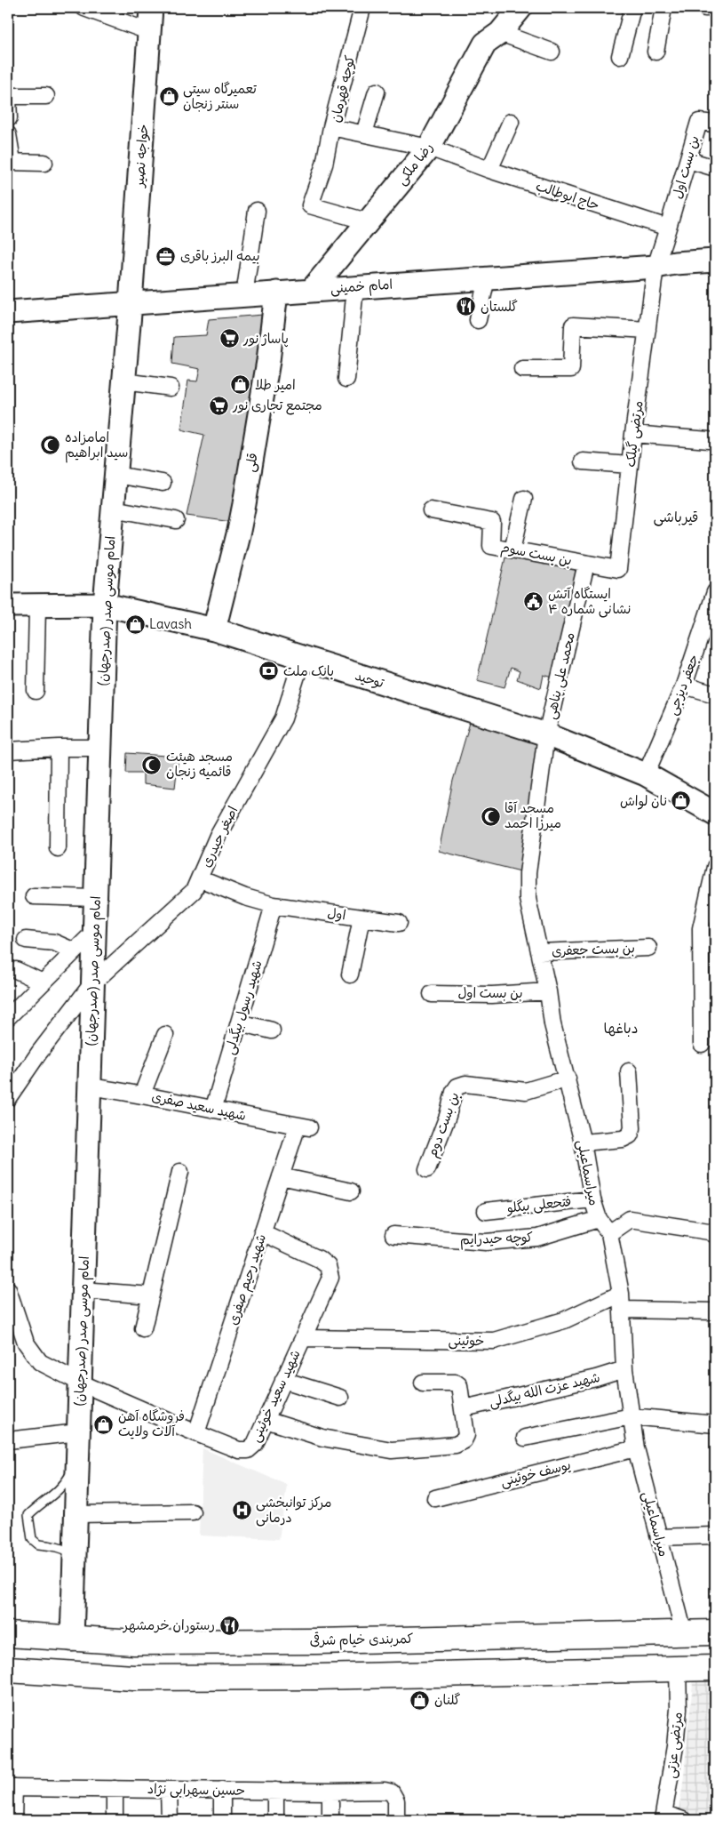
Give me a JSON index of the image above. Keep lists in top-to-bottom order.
{
  "streets": {
    "highway": ["کمربندی خیام شرقی"],
    "main road": [
      "خواجه نصیر",
      "رضا ملکی",
      "امام خمینی",
      "قلی",
      "(صدرجهان) امام موسی صدر",
      "توحید"
    ],
    "street": [
      "کوچه قهرمان",
      "بن بست اول",
      "حاج ابوطالب",
      "مرتضی گیلک",
      "بن بست سوم",
      "محمد علی پناهی",
      "جعفر دیزجی",
      "اصغر حیدری",
      "اول",
      "بن بست جعفری",
      "شهید رسول بیگدلی",
      "شهید سعید صفری",
      "بن بست دوم",
      "میراسماعیلی",
      "فتحعلی بیگلو",
      "کوچه حیدرایم",
      "شهید رحیم صفری",
      "خوئینی",
      "شهید عزت الله بیگدلی",
      "شهید سعید خوئینی",
      "یوسف خوئینی",
      "مرتضی عزتی",
      "حسین سهرابی نژاد"
    ]
  },
  "crossings": [
    ["کوچه قهرمان", "رضا ملکی"],
    ["کوچه قهرمان", "حاج ابوطالب"],
    ["خواجه نصیر", "امام خمینی"],
    ["خواجه نصیر", "(صدرجهان) امام موسی صدر"],
    ["رضا ملکی", "حاج ابوطالب"],
    ["رضا ملکی", "امام خمینی"],
    ["بن بست اول", "حاج ابوطالب"],
    ["بن بست اول", "میراسماعیلی"],
    ["امام خمینی", "مرتضی گیلک"],
    ["امام خمینی", "قلی"],
    ["امام خمینی", "(صدرجهان) امام موسی صدر"],
    ["مرتضی گیلک", "بن بست سوم"],
    ["مرتضی گیلک", "محمد علی پناهی"],
    ["قلی", "توحید"],
    ["بن بست سوم", "محمد علی پناهی"],
    ["(صدرجهان) امام موسی صدر", "توحید"],
    ["(صدرجهان) امام موسی صدر", "اصغر حیدری"],
    ["(صدرجهان) امام موسی صدر", "شهید سعید صفری"],
    ["(صدرجهان) امام موسی صدر", "شهید سعید خوئینی"],
    ["(صدرجهان) امام موسی صدر", "کمربندی خیام شرقی"],
    ["محمد علی پناهی", "توحید"],
    ["محمد علی پناهی", "میراسماعیلی"],
    ["توحید", "جعفر دیزجی"],
    ["توحید", "اصغر حیدری"],
    ["توحید", "میراسماعیلی"],
    ["اصغر حیدری", "اول"],
    ["اول", "شهید رسول بیگدلی"],
    ["بن بست جعفری", "میراسماعیلی"],
    ["شهید رسول بیگدلی", "شهید سعید صفری"],
    ["شهید سعید صفری", "شهید رحیم صفری"],
    ["بن بست دوم", "میراسماعیلی"],
    ["میراسماعیلی", "فتحعلی بیگلو"],
    ["میراسماعیلی", "کوچه حیدرایم"],
    ["میراسماعیلی", "خوئینی"],
    ["میراسماعیلی", "شهید عزت الله بیگدلی"],
    ["میراسماعیلی", "یوسف خوئینی"],
    ["میراسماعیلی", "کمربندی خیام شرقی"],
    ["شهید رحیم صفری", "شهید سعید خوئینی"],
    ["خوئینی", "شهید سعید خوئینی"]
  ],
  "districts": ["قیرباشی", "دباغها"],
  "places": {
    "shop": [
      "تعمیرگاه سیتی سنتر زنجان",
      "امیر طلا",
      "Lavash",
      "نان لواش",
      "فروشگاه آهن آلات ولایت",
      "گلنان"
    ],
    "office": ["بیمه البرز باقری"],
    "restaurant": ["گلستان", "رستوران خرمشهر"],
    "supermarket": ["پاساژ نور", "مجتمع تجارى نور"],
    "mosque": ["امامزاده سید ابراهیم", "مسجد هیئت قائمیه زنجان", "مسجد آقا میرزا احمد"],
    "public building": ["ایستگاه آتش نشانی شماره ۴"],
    "bank": ["بانک ملت"],
    "hospital": ["مرکز توانبخشی درمانی"]
  }
}
